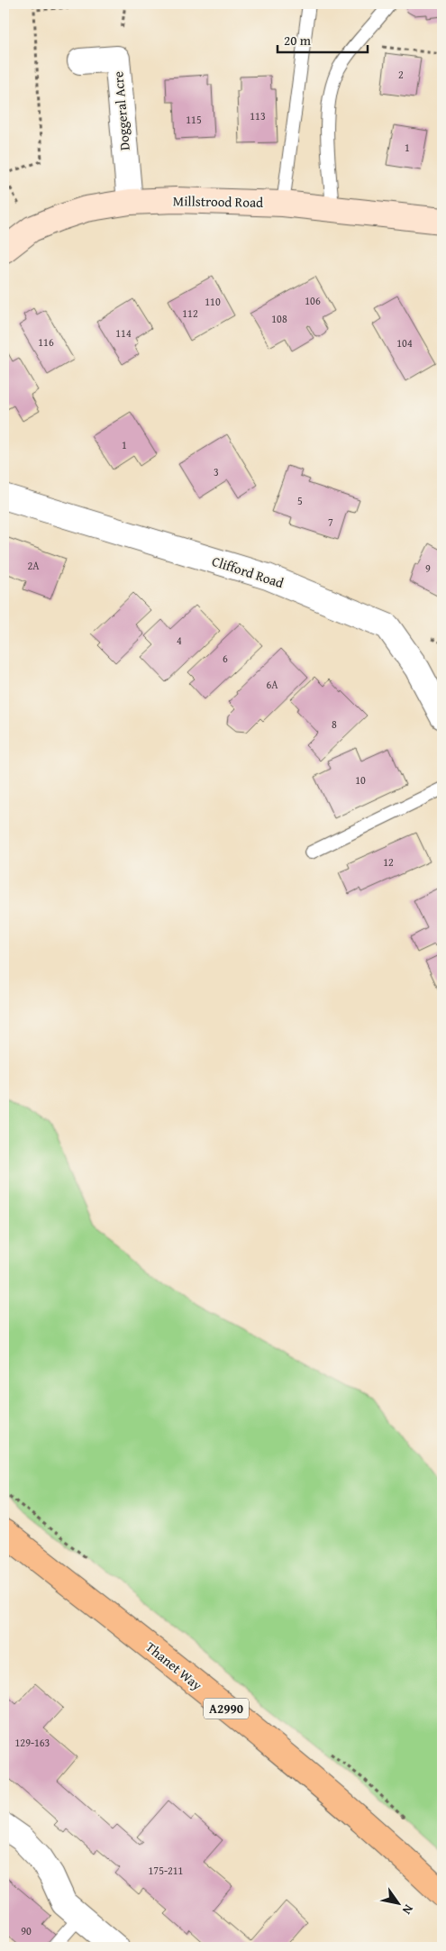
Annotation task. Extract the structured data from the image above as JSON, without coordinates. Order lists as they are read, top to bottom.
{
  "streets": {
    "main road": ["Thanet Way", "A2990"],
    "street": ["Doggeral Acre", "Millstrood Road", "Clifford Road"]
  },
  "crossings": [
    ["Doggeral Acre", "Millstrood Road"]
  ],
  "house_numbers": [
    "2",
    "113",
    "115",
    "1",
    "106",
    "110",
    "112",
    "108",
    "114",
    "116",
    "104",
    "1",
    "3",
    "5",
    "7",
    "2A",
    "9",
    "4",
    "6",
    "6A",
    "8",
    "10",
    "12",
    "129-163",
    "175-211",
    "90"
  ],
  "scale_bar": "20 m",
  "north": "bottom right"
}
